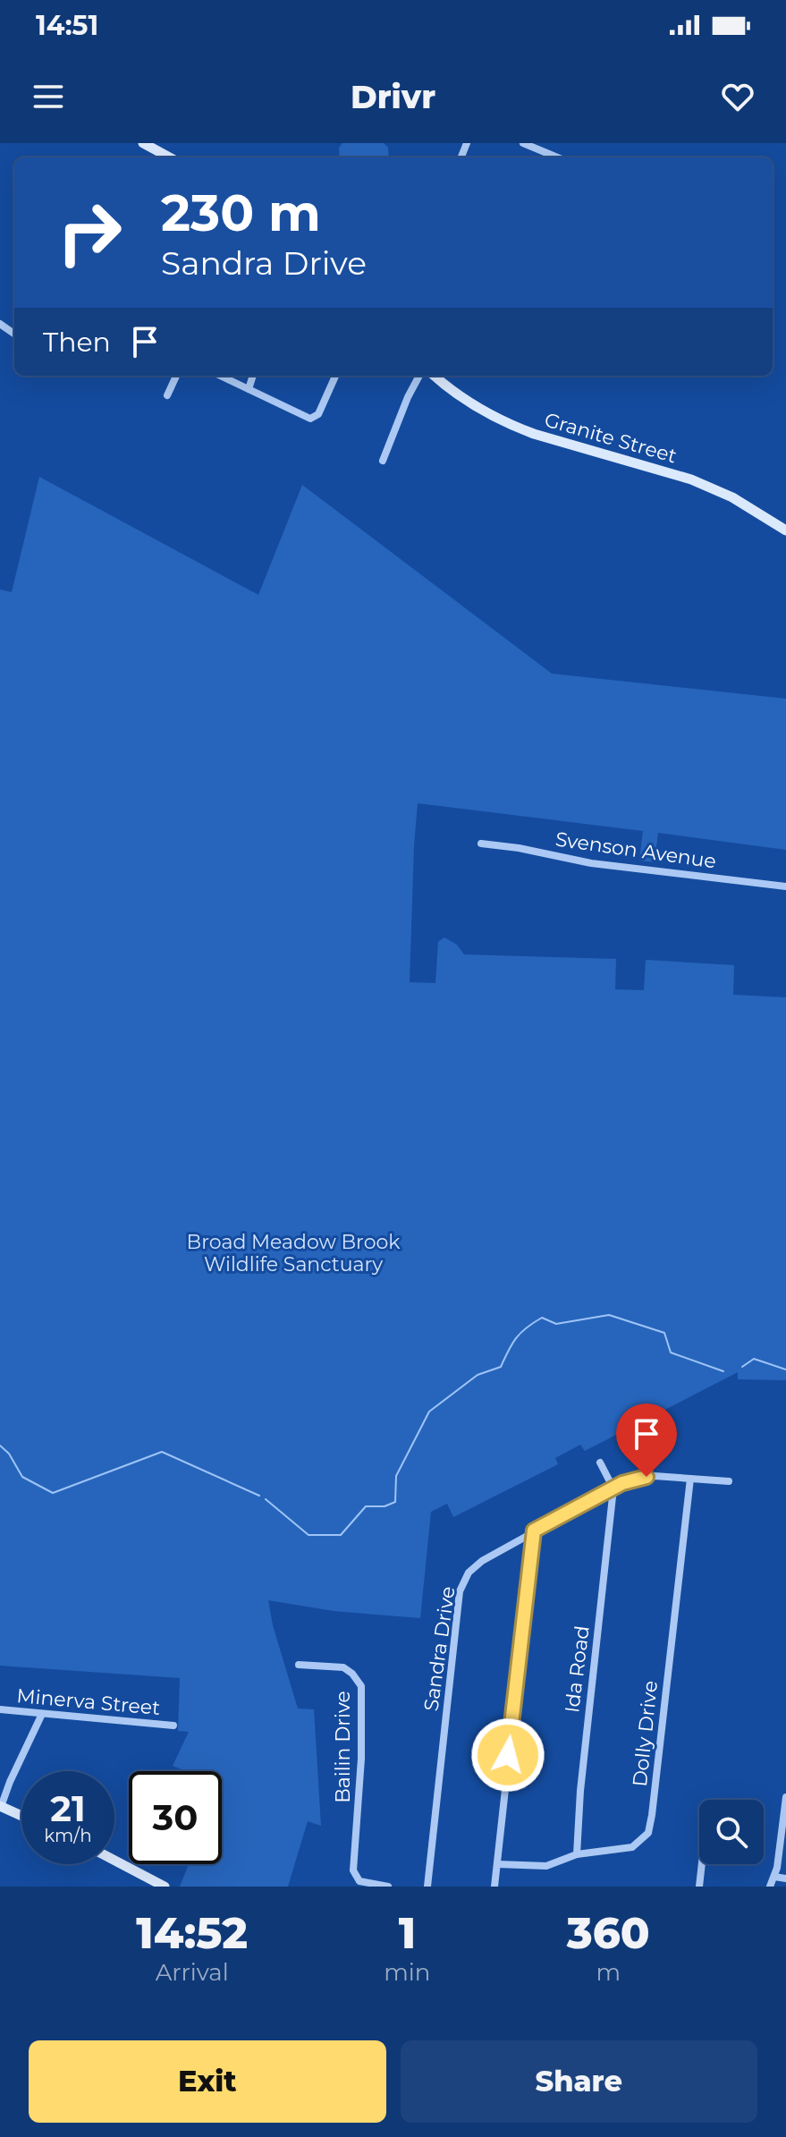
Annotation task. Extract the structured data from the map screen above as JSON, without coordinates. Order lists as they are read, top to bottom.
{
  "streets": {
    "street": [
      "Granite Street",
      "Svenson Avenue",
      "Sandra Drive",
      "Ida Road",
      "Minerva Street",
      "Dolly Drive",
      "Bailin Drive"
    ]
  },
  "crossings": [
    ["Sandra Drive", "Ida Road"],
    ["Sandra Drive", "Dolly Drive"],
    ["Ida Road", "Dolly Drive"]
  ],
  "parks": ["Broad Meadow Brook Wildlife Sanctuary"],
  "page": {
    "status": "14:51",
    "header": "Drivr",
    "turn": ["230 m", "Sandra Drive"],
    "then": "Then",
    "speed": "21 km/h",
    "limit": "30",
    "eta": [
      "14:52",
      "Arrival",
      "1",
      "min",
      "360",
      "m"
    ],
    "buttons": ["Exit", "Share"]
  }
}
